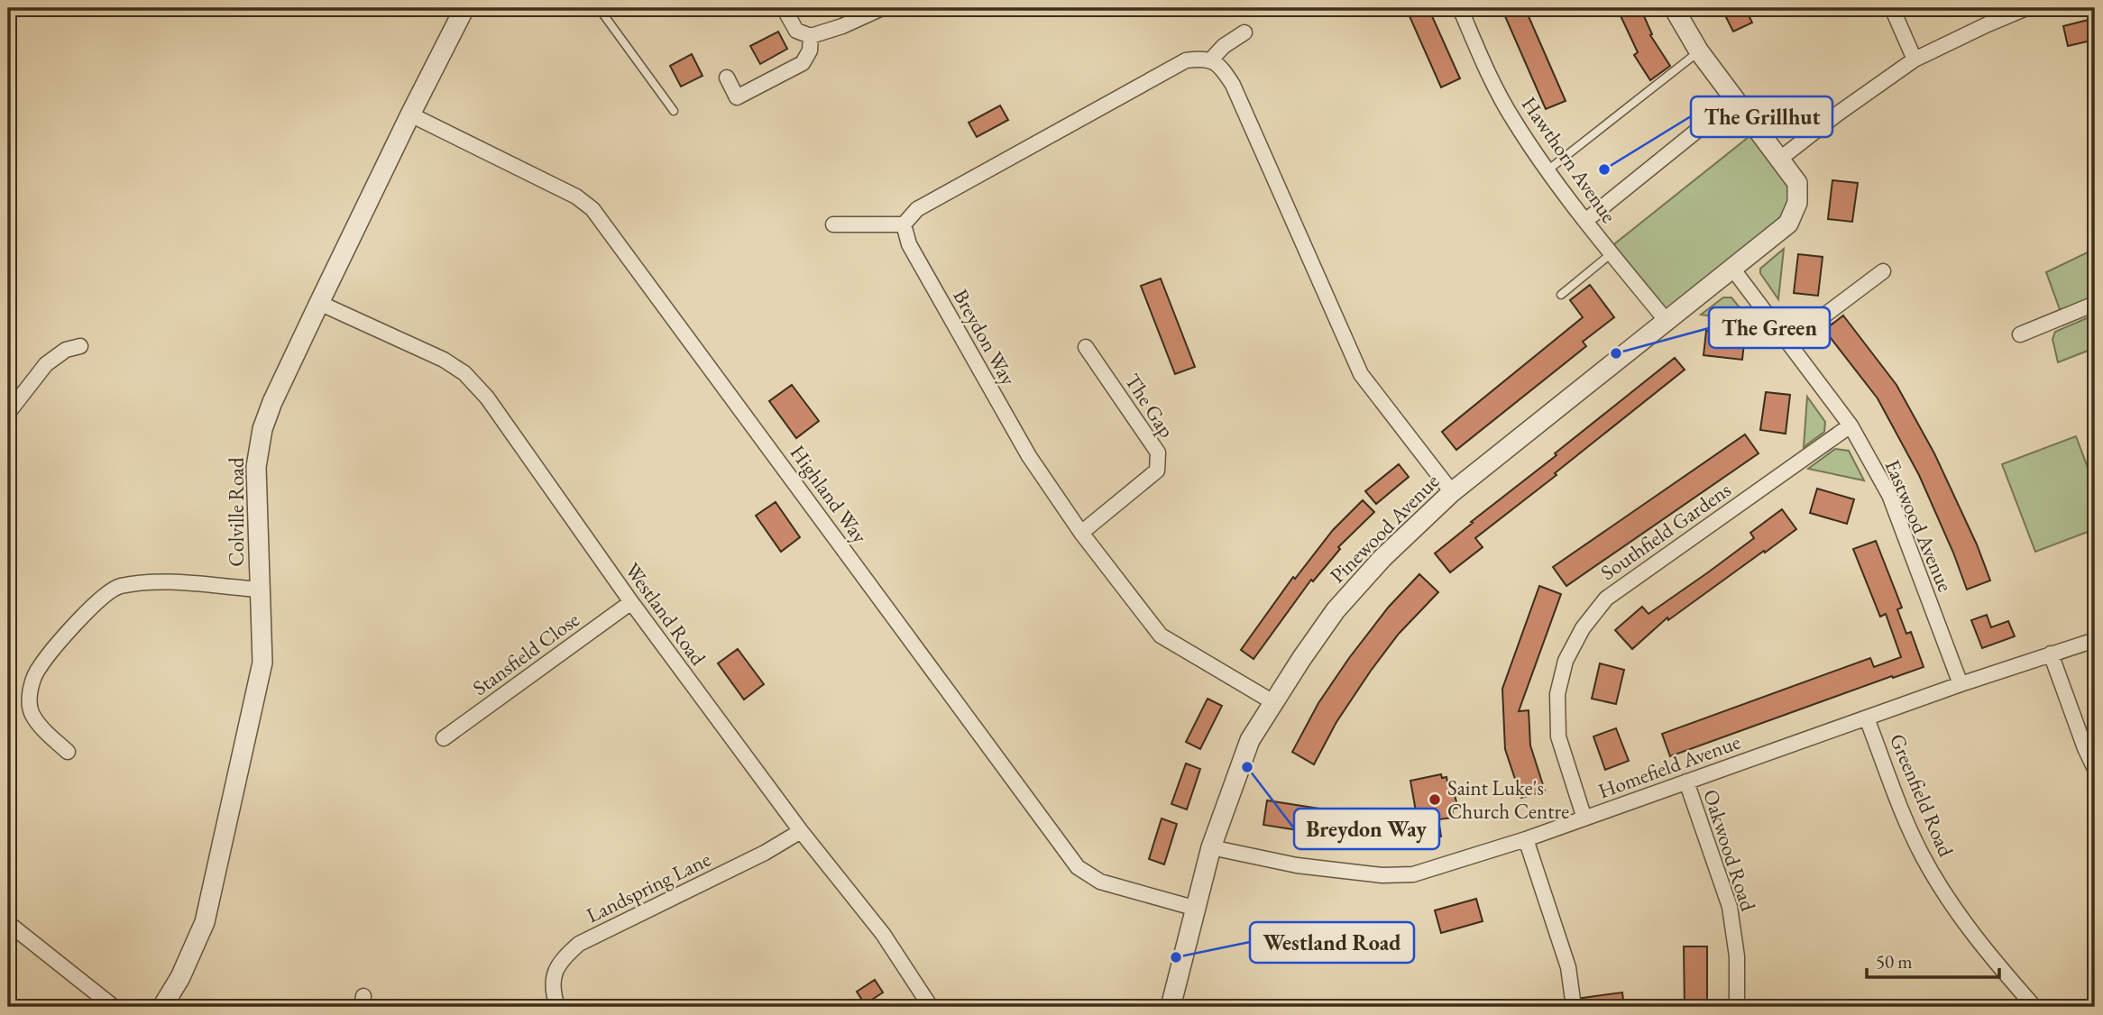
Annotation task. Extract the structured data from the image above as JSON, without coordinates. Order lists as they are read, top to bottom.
{
  "streets": {
    "street": [
      "Hawthorn Avenue",
      "Breydon Way",
      "The Gap",
      "Highland Way",
      "Colville Road",
      "Eastwood Avenue",
      "Pinewood Avenue",
      "Southfield Gardens",
      "Westland Road",
      "Stansfield Close",
      "Homefield Avenue",
      "Greenfield Road",
      "Oakwood Road",
      "Landspring Lane"
    ]
  },
  "crossings": [
    ["Hawthorn Avenue", "Pinewood Avenue"],
    ["Breydon Way", "The Gap"],
    ["Breydon Way", "Pinewood Avenue"],
    ["Highland Way", "Colville Road"],
    ["Highland Way", "Pinewood Avenue"],
    ["Colville Road", "Westland Road"],
    ["Eastwood Avenue", "Pinewood Avenue"],
    ["Eastwood Avenue", "Southfield Gardens"],
    ["Eastwood Avenue", "Homefield Avenue"],
    ["Pinewood Avenue", "Homefield Avenue"],
    ["Southfield Gardens", "Homefield Avenue"],
    ["Westland Road", "Stansfield Close"],
    ["Westland Road", "Landspring Lane"],
    ["Homefield Avenue", "Greenfield Road"],
    ["Homefield Avenue", "Oakwood Road"]
  ],
  "places": [
    "The Grillhut",
    "The Green",
    "Breydon Way",
    "Saint Luke's Church Centre",
    "Westland Road"
  ],
  "scale_bar": "50 m"
}
